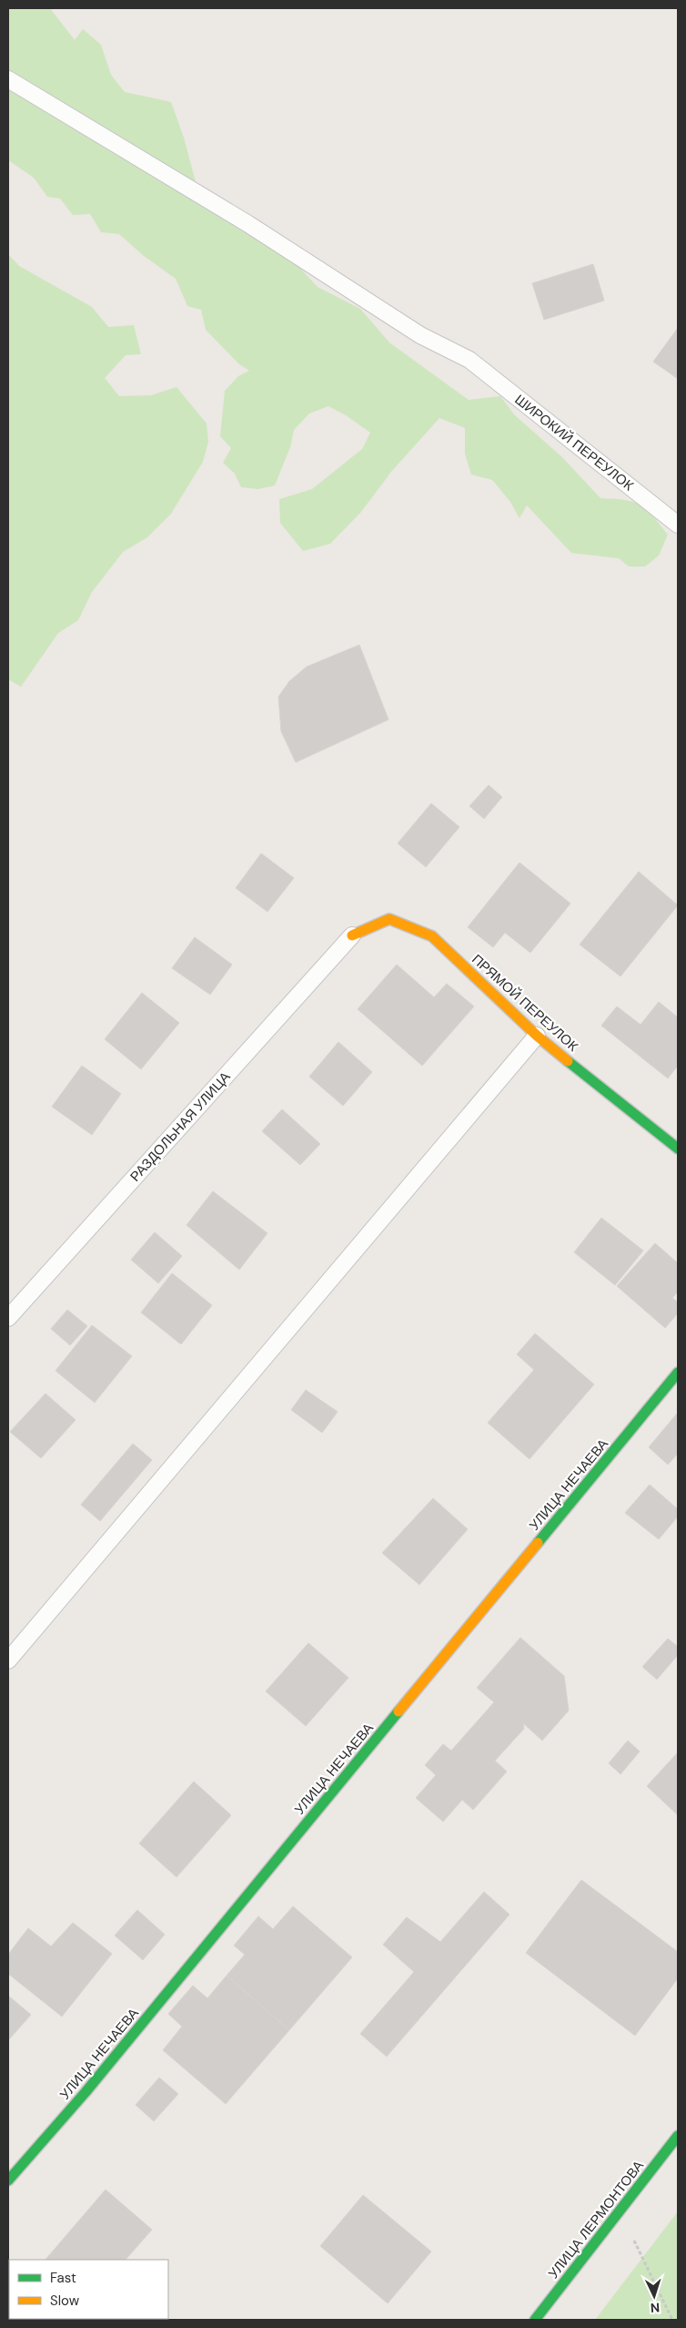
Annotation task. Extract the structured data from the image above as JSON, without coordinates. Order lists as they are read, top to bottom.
{
  "streets": {
    "street": ["ПРЯМОЙ ПЕРЕУЛОК", "УЛИЦА НЕЧАЕВА", "УЛИЦА ЛЕРМОНТОВА"],
    "lane": ["ШИРОКИЙ ПЕРЕУЛОК", "РАЗДОЛЬНАЯ УЛИЦА"]
  },
  "crossings": [
    ["ПРЯМОЙ ПЕРЕУЛОК", "РАЗДОЛЬНАЯ УЛИЦА"]
  ],
  "legend": ["Fast", "Slow"],
  "north": "bottom"
}
